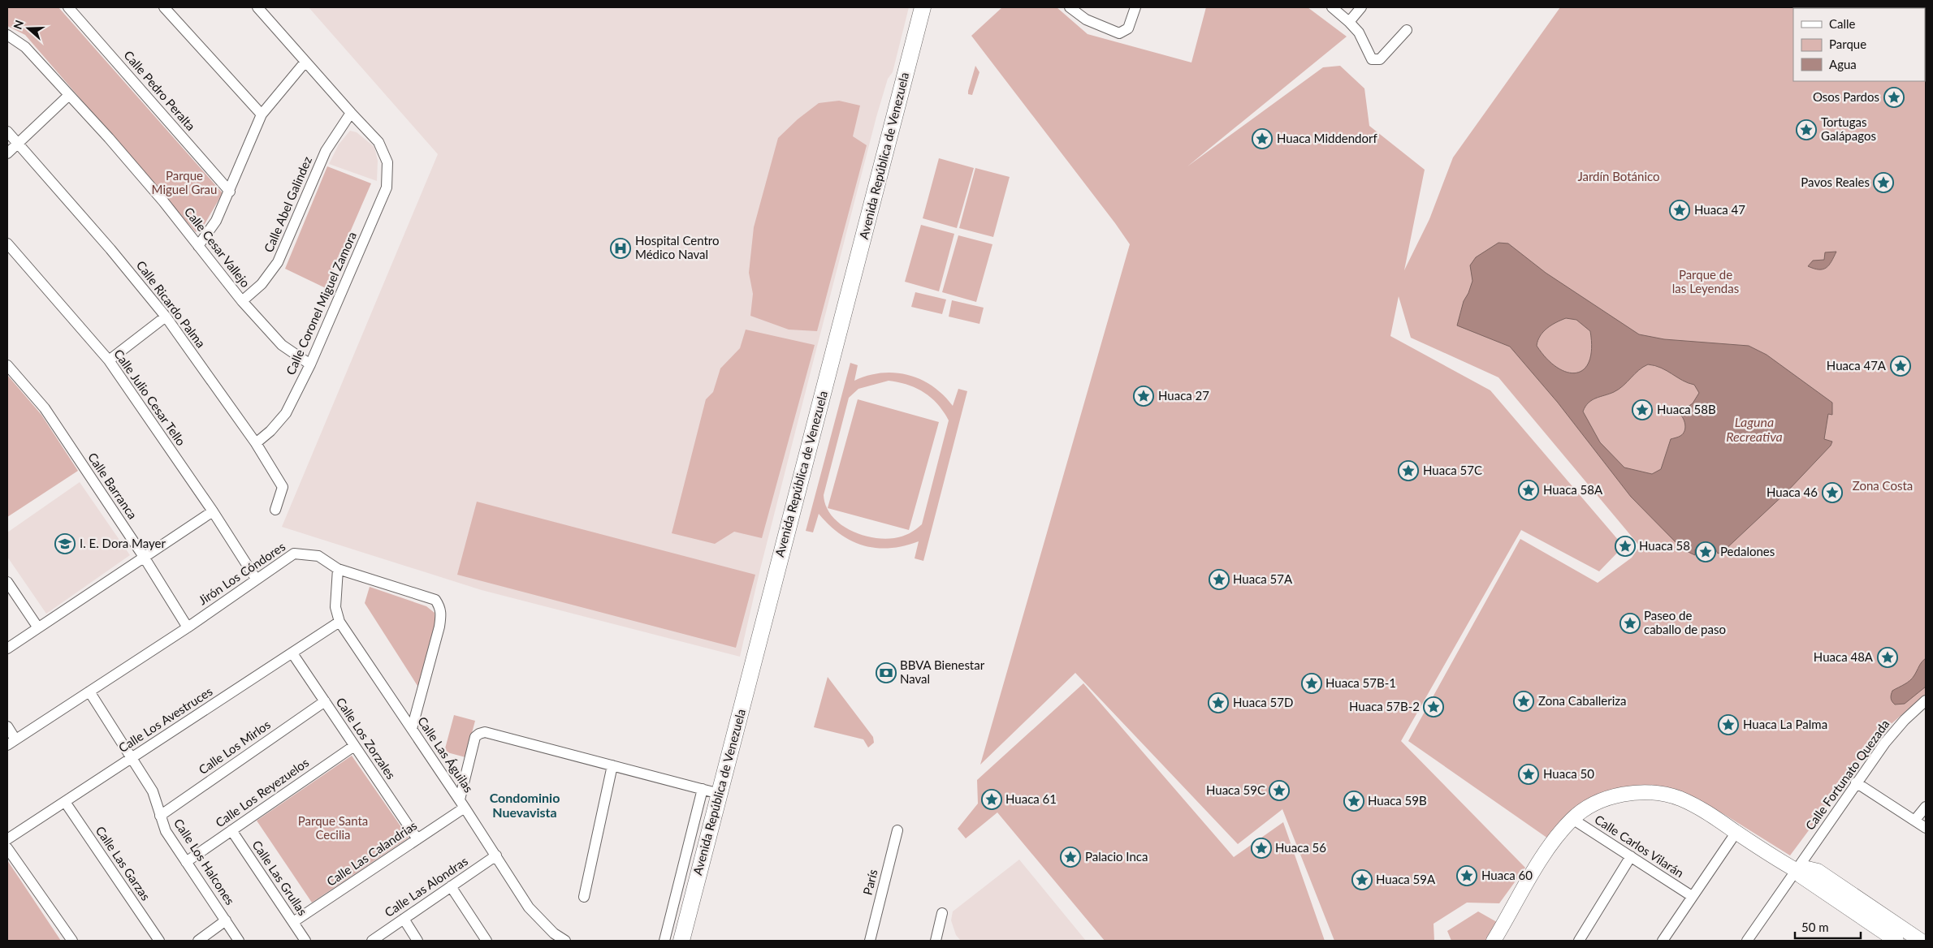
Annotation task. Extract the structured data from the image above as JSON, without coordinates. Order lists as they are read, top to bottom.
{
  "streets": {
    "main road": ["Avenida República de Venezuela"],
    "street": [
      "Calle Pedro Peralta",
      "Calle Abel Galindez",
      "Calle Cesar Vallejo",
      "Calle Coronel Miguel Zamora",
      "Calle Ricardo Palma",
      "Calle Julio Cesar Tello",
      "Calle Barranca",
      "Jirón Los Cóndores",
      "Calle Los Avestruces",
      "Calle Los Zorzales",
      "Calle Los Mirlos",
      "Calle Las Águilas",
      "Calle Fortunato Quezada",
      "Calle Los Reyezuelos",
      "Calle Carlos Vilarán",
      "Calle Las Calandrias",
      "Calle Los Halcones",
      "Calle Las Garzas",
      "Calle Las Grullas",
      "París",
      "Calle Las Alondras"
    ]
  },
  "crossings": [
    ["Calle Abel Galindez", "Calle Cesar Vallejo"],
    ["Calle Abel Galindez", "Calle Coronel Miguel Zamora"],
    ["Calle Cesar Vallejo", "Calle Coronel Miguel Zamora"],
    ["Calle Coronel Miguel Zamora", "Calle Ricardo Palma"],
    ["Calle Julio Cesar Tello", "Jirón Los Cóndores"],
    ["Calle Barranca", "Jirón Los Cóndores"],
    ["Jirón Los Cóndores", "Calle Las Águilas"],
    ["Jirón Los Cóndores", "Calle Los Halcones"],
    ["Calle Los Avestruces", "Calle Los Zorzales"],
    ["Calle Los Avestruces", "Calle Las Águilas"],
    ["Calle Los Avestruces", "Calle Los Halcones"],
    ["Calle Los Avestruces", "Calle Las Garzas"],
    ["Calle Los Zorzales", "Calle Los Mirlos"],
    ["Calle Los Zorzales", "Calle Los Reyezuelos"],
    ["Calle Los Zorzales", "Calle Las Calandrias"],
    ["Calle Los Mirlos", "Calle Los Halcones"],
    ["Calle Las Águilas", "Calle Las Calandrias"],
    ["Calle Las Águilas", "Calle Las Alondras"],
    ["Calle Los Reyezuelos", "Calle Los Halcones"],
    ["Calle Los Reyezuelos", "Calle Las Grullas"],
    ["Calle Las Calandrias", "Calle Las Grullas"]
  ],
  "districts": ["Condominio Nuevavista"],
  "water": ["Laguna Recreativa"],
  "parks": [
    "Parque Miguel Grau",
    "Jardín Botánico",
    "Parque de las Leyendas",
    "Zona Costa",
    "Parque Santa Cecilia"
  ],
  "places": {
    "place": [
      "Osos Pardos",
      "Tortugas Galápagos",
      "Huaca Middendorf",
      "Pavos Reales",
      "Huaca 47",
      "Huaca 47A",
      "Huaca 27",
      "Huaca 58B",
      "Huaca 57C",
      "Huaca 58A",
      "Huaca 46",
      "Huaca 58",
      "Pedalones",
      "Huaca 57A",
      "Paseo de caballo de paso",
      "Huaca 48A",
      "Huaca 57B-1",
      "Zona Caballeriza",
      "Huaca 57D",
      "Huaca 57B-2",
      "Huaca La Palma",
      "Huaca 50",
      "Huaca 59C",
      "Huaca 61",
      "Huaca 59B",
      "Huaca 56",
      "Palacio Inca",
      "Huaca 60",
      "Huaca 59A"
    ],
    "hospital": ["Hospital Centro Médico Naval"],
    "school or university": ["I. E. Dora Mayer"],
    "bank": ["BBVA Bienestar Naval"]
  },
  "legend": ["Calle", "Parque", "Agua"],
  "scale_bar": "50 m",
  "north": "left"
}
